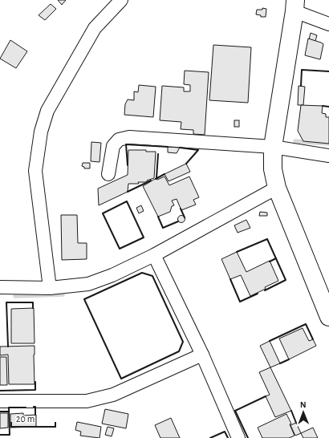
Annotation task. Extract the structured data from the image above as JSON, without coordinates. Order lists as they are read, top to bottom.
{
  "scale_bar": "20 m",
  "north": "top"
}
